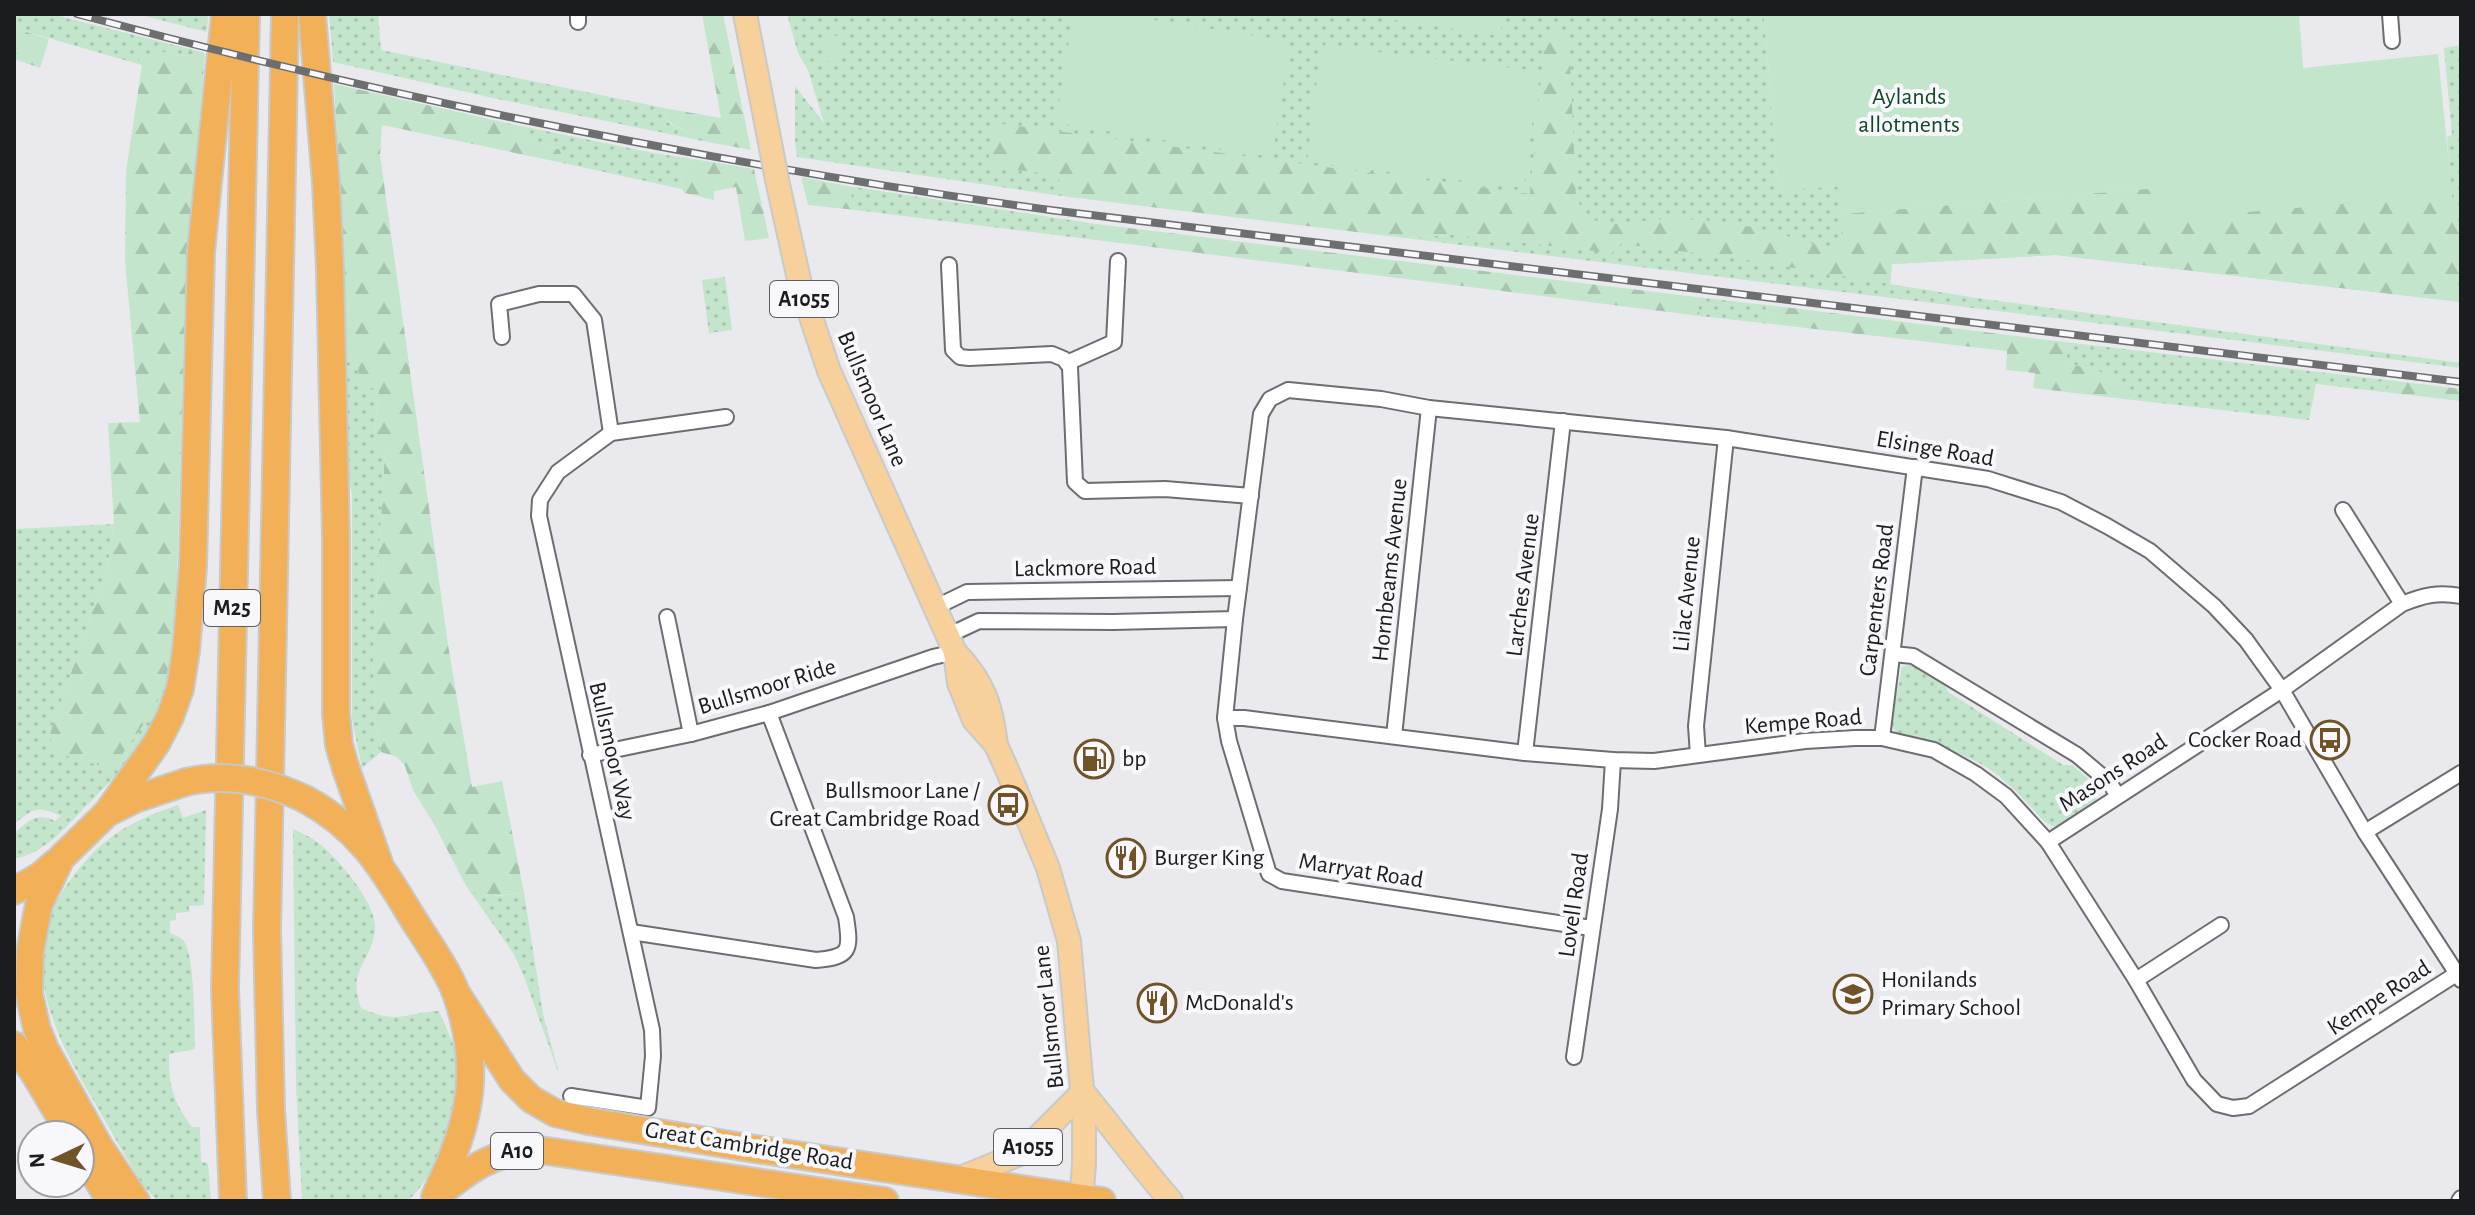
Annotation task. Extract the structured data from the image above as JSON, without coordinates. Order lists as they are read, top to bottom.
{
  "streets": {
    "highway": ["M25", "Great Cambridge Road", "A10"],
    "main road": ["A1055", "Bullsmoor Lane"],
    "street": [
      "Elsinge Road",
      "Lackmore Road",
      "Hornbeams Avenue",
      "Larches Avenue",
      "Lilac Avenue",
      "Carpenters Road",
      "Bullsmoor Ride",
      "Kempe Road",
      "Bullsmoor Way",
      "Masons Road",
      "Marryat Road",
      "Lovell Road"
    ]
  },
  "crossings": [
    ["A1055", "Bullsmoor Lane"],
    ["A1055", "Great Cambridge Road"],
    ["Bullsmoor Lane", "Lackmore Road"],
    ["Bullsmoor Lane", "Bullsmoor Ride"],
    ["Bullsmoor Lane", "Great Cambridge Road"],
    ["Elsinge Road", "Hornbeams Avenue"],
    ["Elsinge Road", "Larches Avenue"],
    ["Elsinge Road", "Lilac Avenue"],
    ["Elsinge Road", "Carpenters Road"],
    ["Elsinge Road", "Kempe Road"],
    ["Elsinge Road", "Masons Road"],
    ["Elsinge Road", "Marryat Road"],
    ["Lackmore Road", "Marryat Road"],
    ["Hornbeams Avenue", "Kempe Road"],
    ["Larches Avenue", "Kempe Road"],
    ["Lilac Avenue", "Kempe Road"],
    ["Carpenters Road", "Kempe Road"],
    ["Bullsmoor Ride", "Bullsmoor Way"],
    ["Kempe Road", "Masons Road"],
    ["Kempe Road", "Marryat Road"],
    ["Kempe Road", "Lovell Road"],
    ["Marryat Road", "Lovell Road"]
  ],
  "parks": ["Aylands allotments"],
  "places": {
    "bus stop": ["Cocker Road", "Bullsmoor Lane / Great Cambridge Road"],
    "fuel station": ["bp"],
    "restaurant": ["Burger King", "McDonald's"],
    "school or university": ["Honilands Primary School"]
  },
  "north": "left"
}
